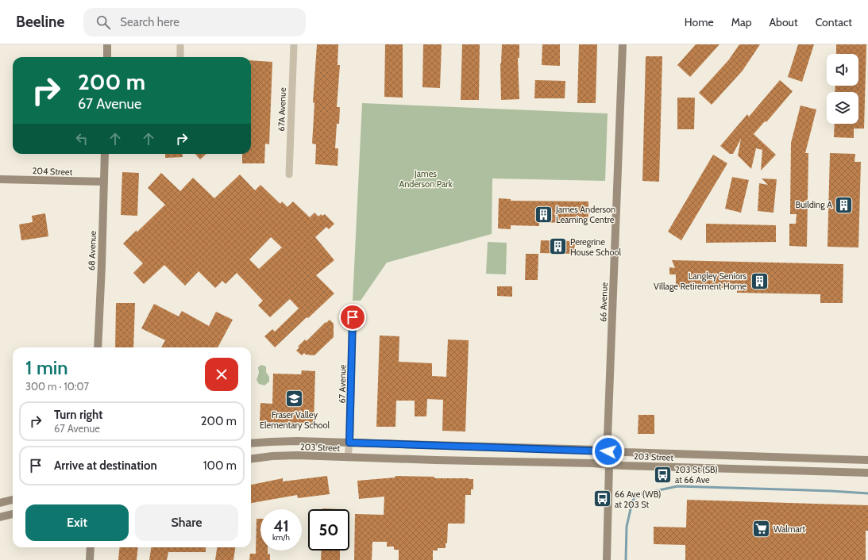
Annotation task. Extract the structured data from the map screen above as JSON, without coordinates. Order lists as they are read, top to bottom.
{
  "streets": {
    "main road": [
      "204 Street",
      "68 Avenue",
      "66 Avenue",
      "203 Street"
    ],
    "street": ["67A Avenue", "67 Avenue"]
  },
  "crossings": [
    ["204 Street", "68 Avenue"],
    ["66 Avenue", "203 Street"],
    ["67 Avenue", "203 Street"]
  ],
  "parks": ["James Anderson Park"],
  "places": {
    "building": [
      "Building A",
      "James Anderson Learning Centre",
      "Peregrine House School",
      "Langley Seniors Village Retirement Home"
    ],
    "school or university": ["Fraser Valley Elementary School"],
    "bus stop": ["203 St (SB) at 66 Ave", "66 Ave (WB) at 203 St"],
    "supermarket": ["Walmart"]
  },
  "page": {
    "header": "Beeline",
    "search": "Search here",
    "nav": [
      "Home",
      "Map",
      "About",
      "Contact"
    ],
    "turn": ["200 m", "67 Avenue"],
    "heading": ["1 min", "300 m · 10:07"],
    "list": [
      {
        "name": "Turn right",
        "note": "67 Avenue",
        "value": "200 m"
      },
      {
        "name": "Arrive at destination",
        "value": "100 m"
      }
    ],
    "buttons": ["Exit", "Share"],
    "speed": "41 km/h",
    "limit": "50"
  }
}
